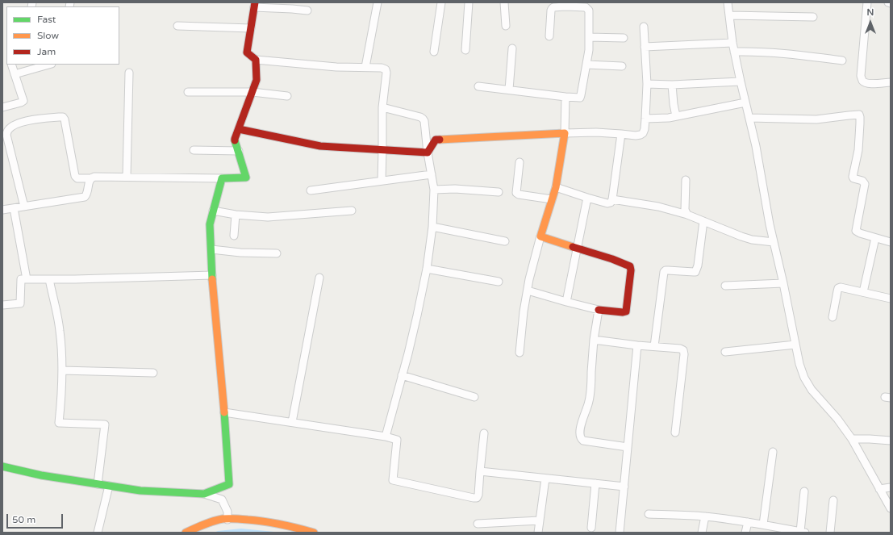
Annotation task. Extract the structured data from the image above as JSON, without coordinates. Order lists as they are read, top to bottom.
{
  "legend": ["Fast", "Slow", "Jam"],
  "scale_bar": "50 m",
  "north": "top"
}
